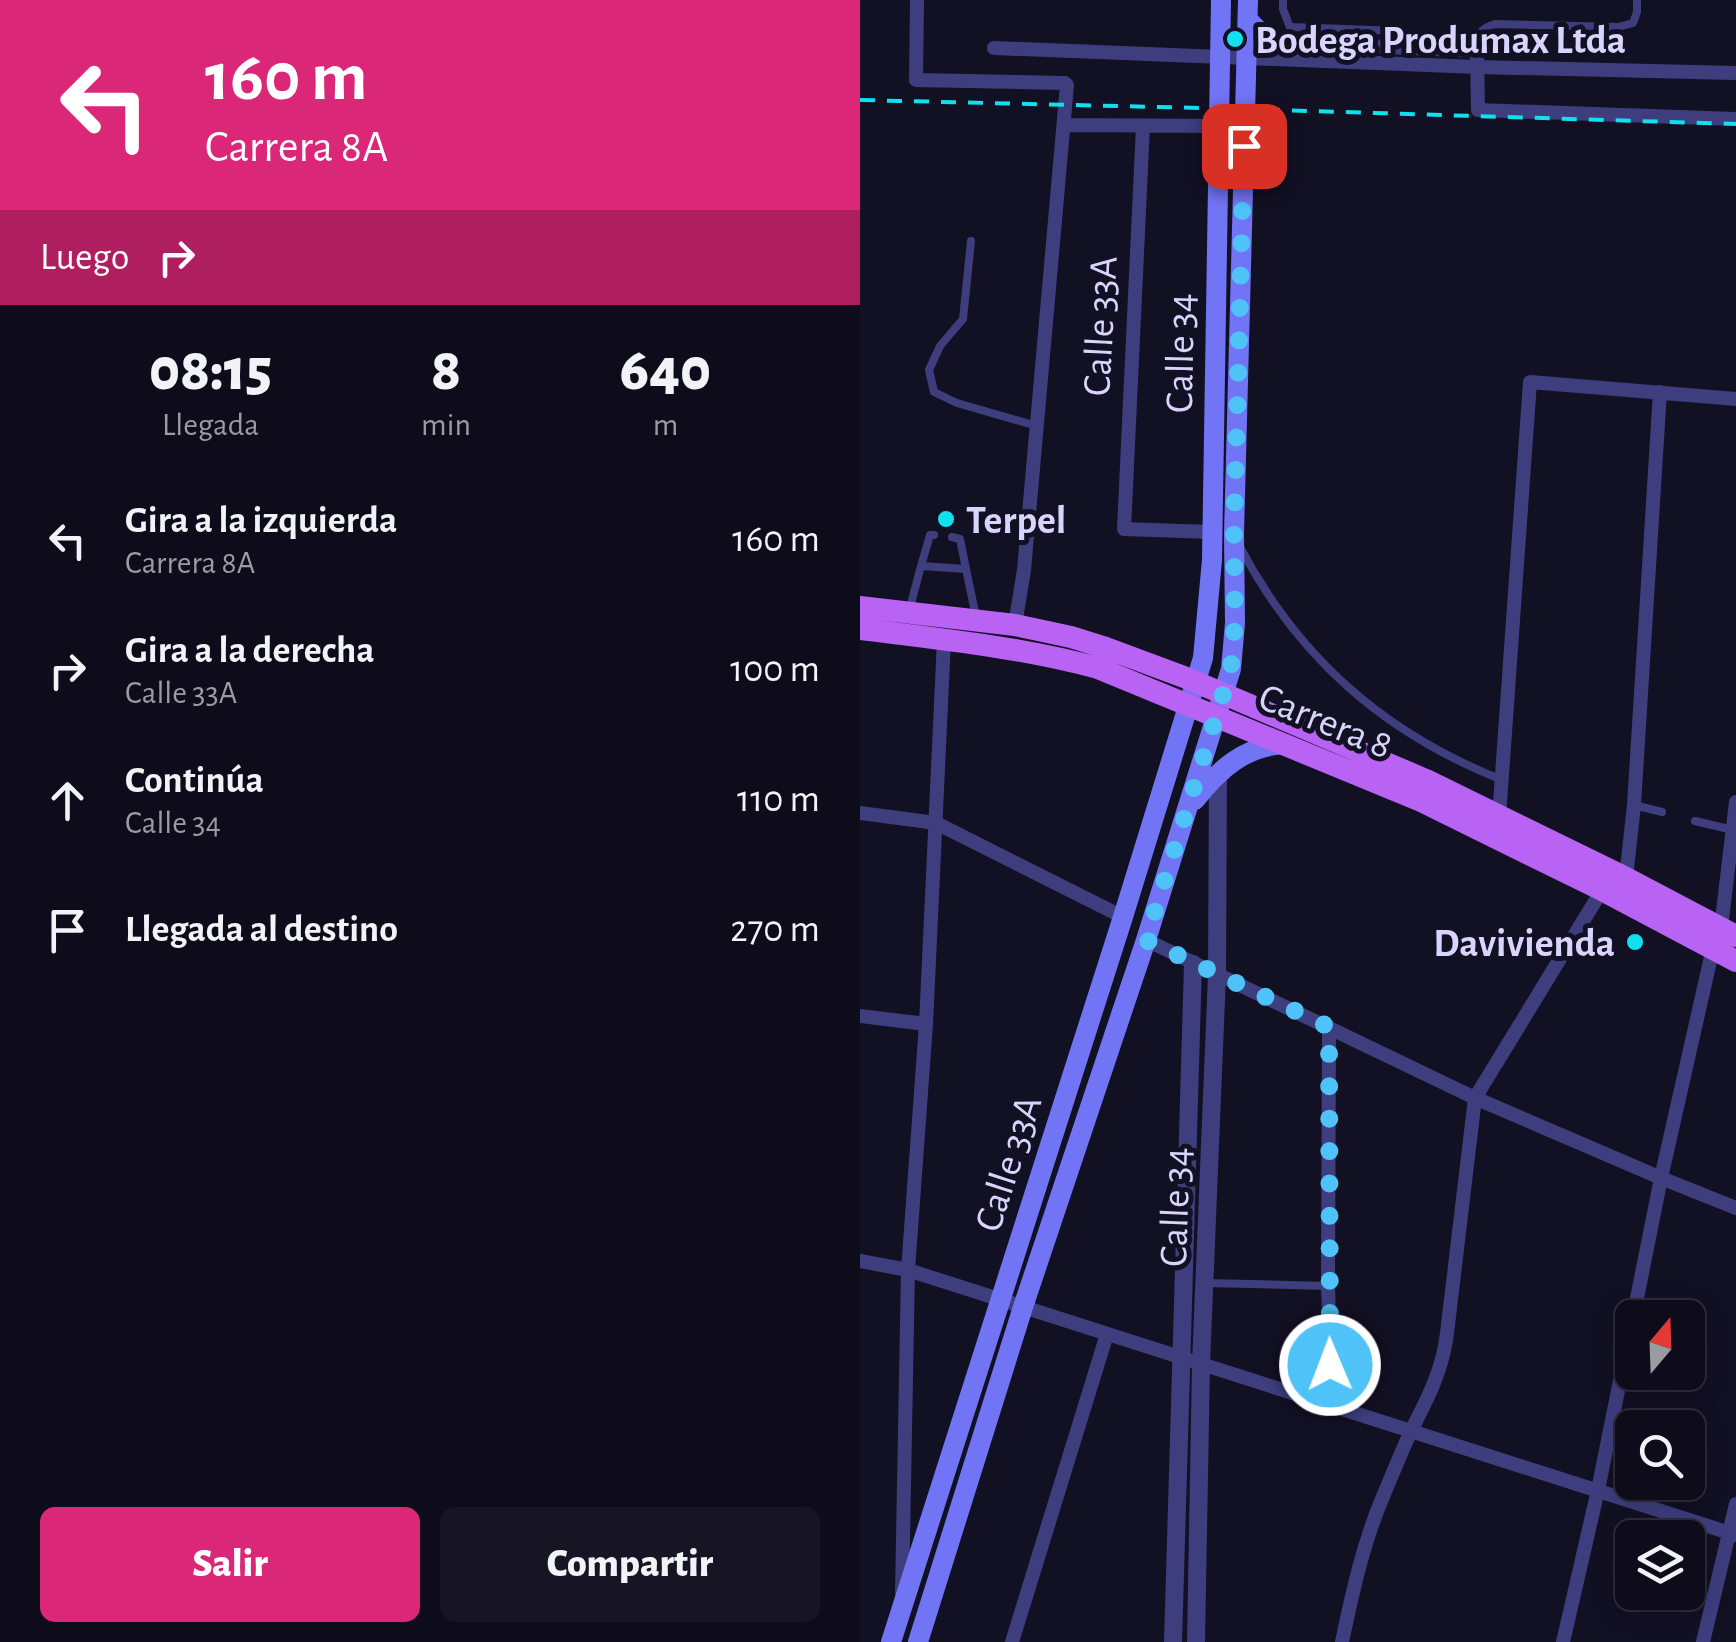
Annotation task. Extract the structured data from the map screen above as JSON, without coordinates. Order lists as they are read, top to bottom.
{
  "streets": {
    "main road": ["Calle 33A", "Calle 34", "Carrera 8"]
  },
  "crossings": [
    ["Calle 33A", "Calle 34"],
    ["Calle 33A", "Carrera 8"],
    ["Calle 34", "Carrera 8"]
  ],
  "places": ["Bodega Produmax Ltda", "Terpel", "Davivienda"],
  "north": "top",
  "page": {
    "turn": ["160 m", "Carrera 8A"],
    "then": "Luego",
    "eta": [
      "08:15",
      "Llegada",
      "8",
      "min",
      "640",
      "m"
    ],
    "list": [
      {
        "name": "Gira a la izquierda",
        "note": "Carrera 8A",
        "value": "160 m"
      },
      {
        "name": "Gira a la derecha",
        "note": "Calle 33A",
        "value": "100 m"
      },
      {
        "name": "Continúa",
        "note": "Calle 34",
        "value": "110 m"
      },
      {
        "name": "Llegada al destino",
        "value": "270 m"
      }
    ],
    "buttons": ["Salir", "Compartir"]
  }
}
